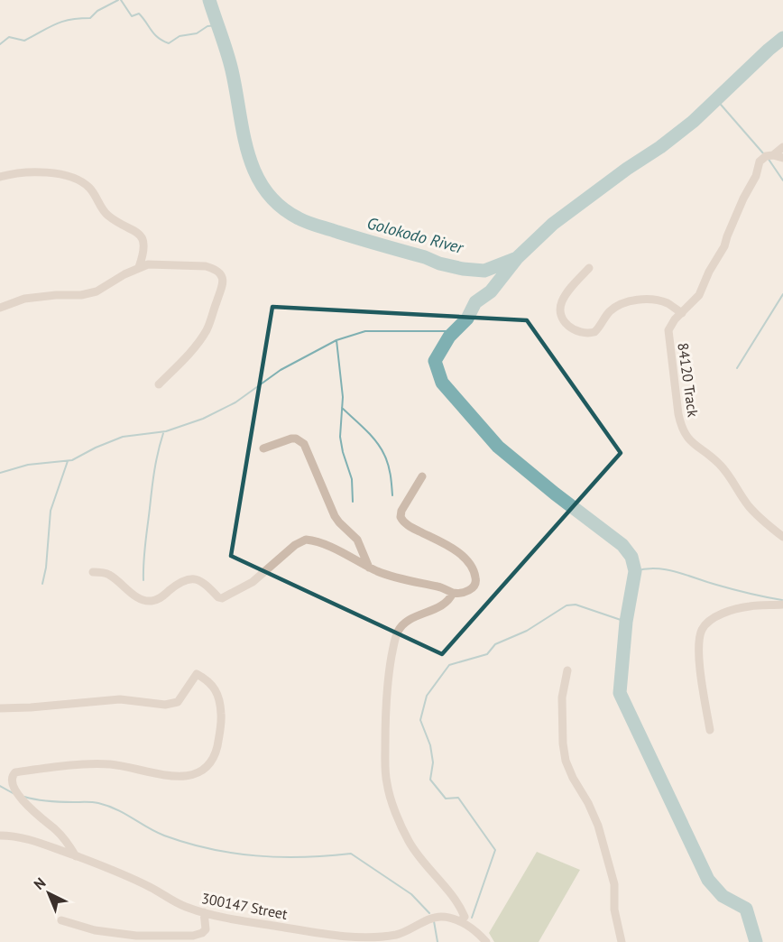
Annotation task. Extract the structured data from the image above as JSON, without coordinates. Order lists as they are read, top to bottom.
{
  "streets": {
    "street": ["84120 Track", "300147 Street"]
  },
  "water": ["Golokodo River"],
  "north": "top left"
}
